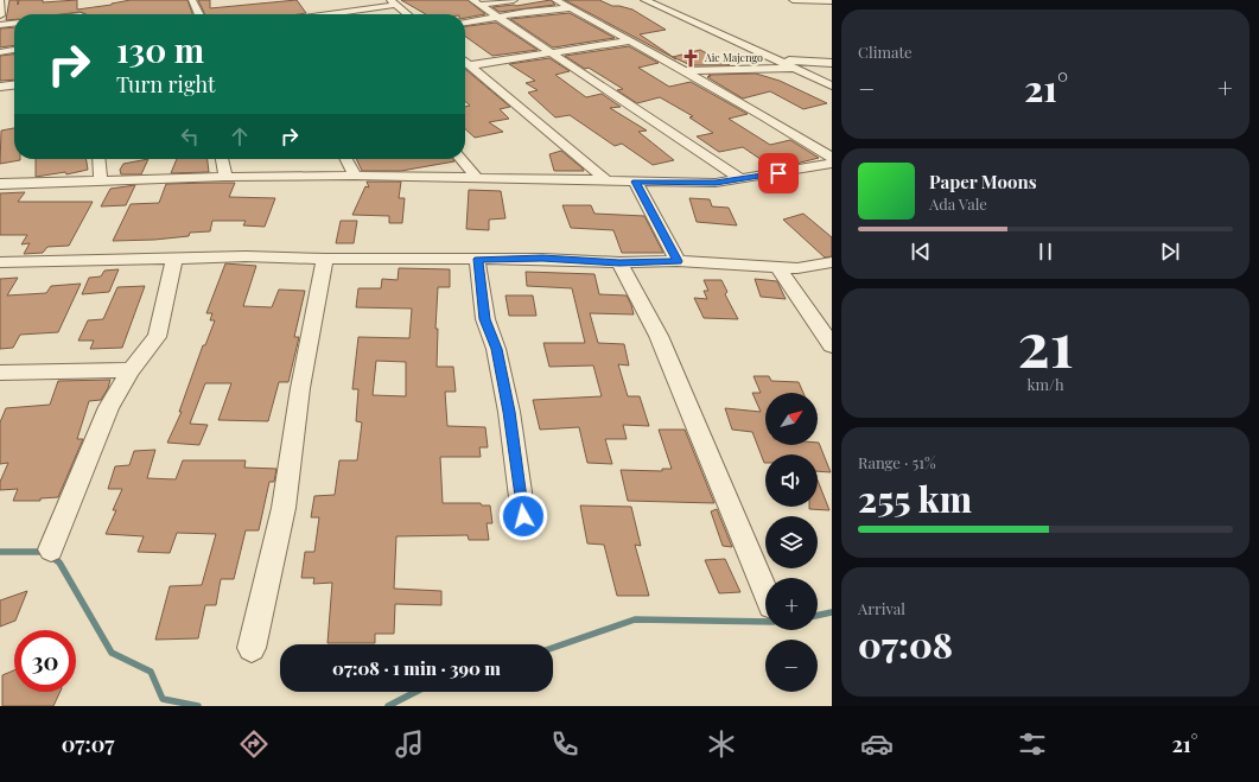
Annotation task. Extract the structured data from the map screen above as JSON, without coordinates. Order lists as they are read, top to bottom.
{
  "places": {
    "church": ["Aic Majengo"]
  },
  "north": "top right",
  "page": {
    "tile": [
      "Climate",
      ["21", "km/h"],
      ["Range · 51%", "255 km"],
      ["Arrival", "07:08"]
    ],
    "turn": ["130 m", "Turn right"],
    "heat": ["−", "21°", "+"],
    "song": ["Paper Moons", "Ada Vale"],
    "map_buttons": ["+", "−"],
    "limit": "30",
    "trip": "07:08 · 1 min · 390 m",
    "tabs": ["07:07", "21°"]
  }
}
